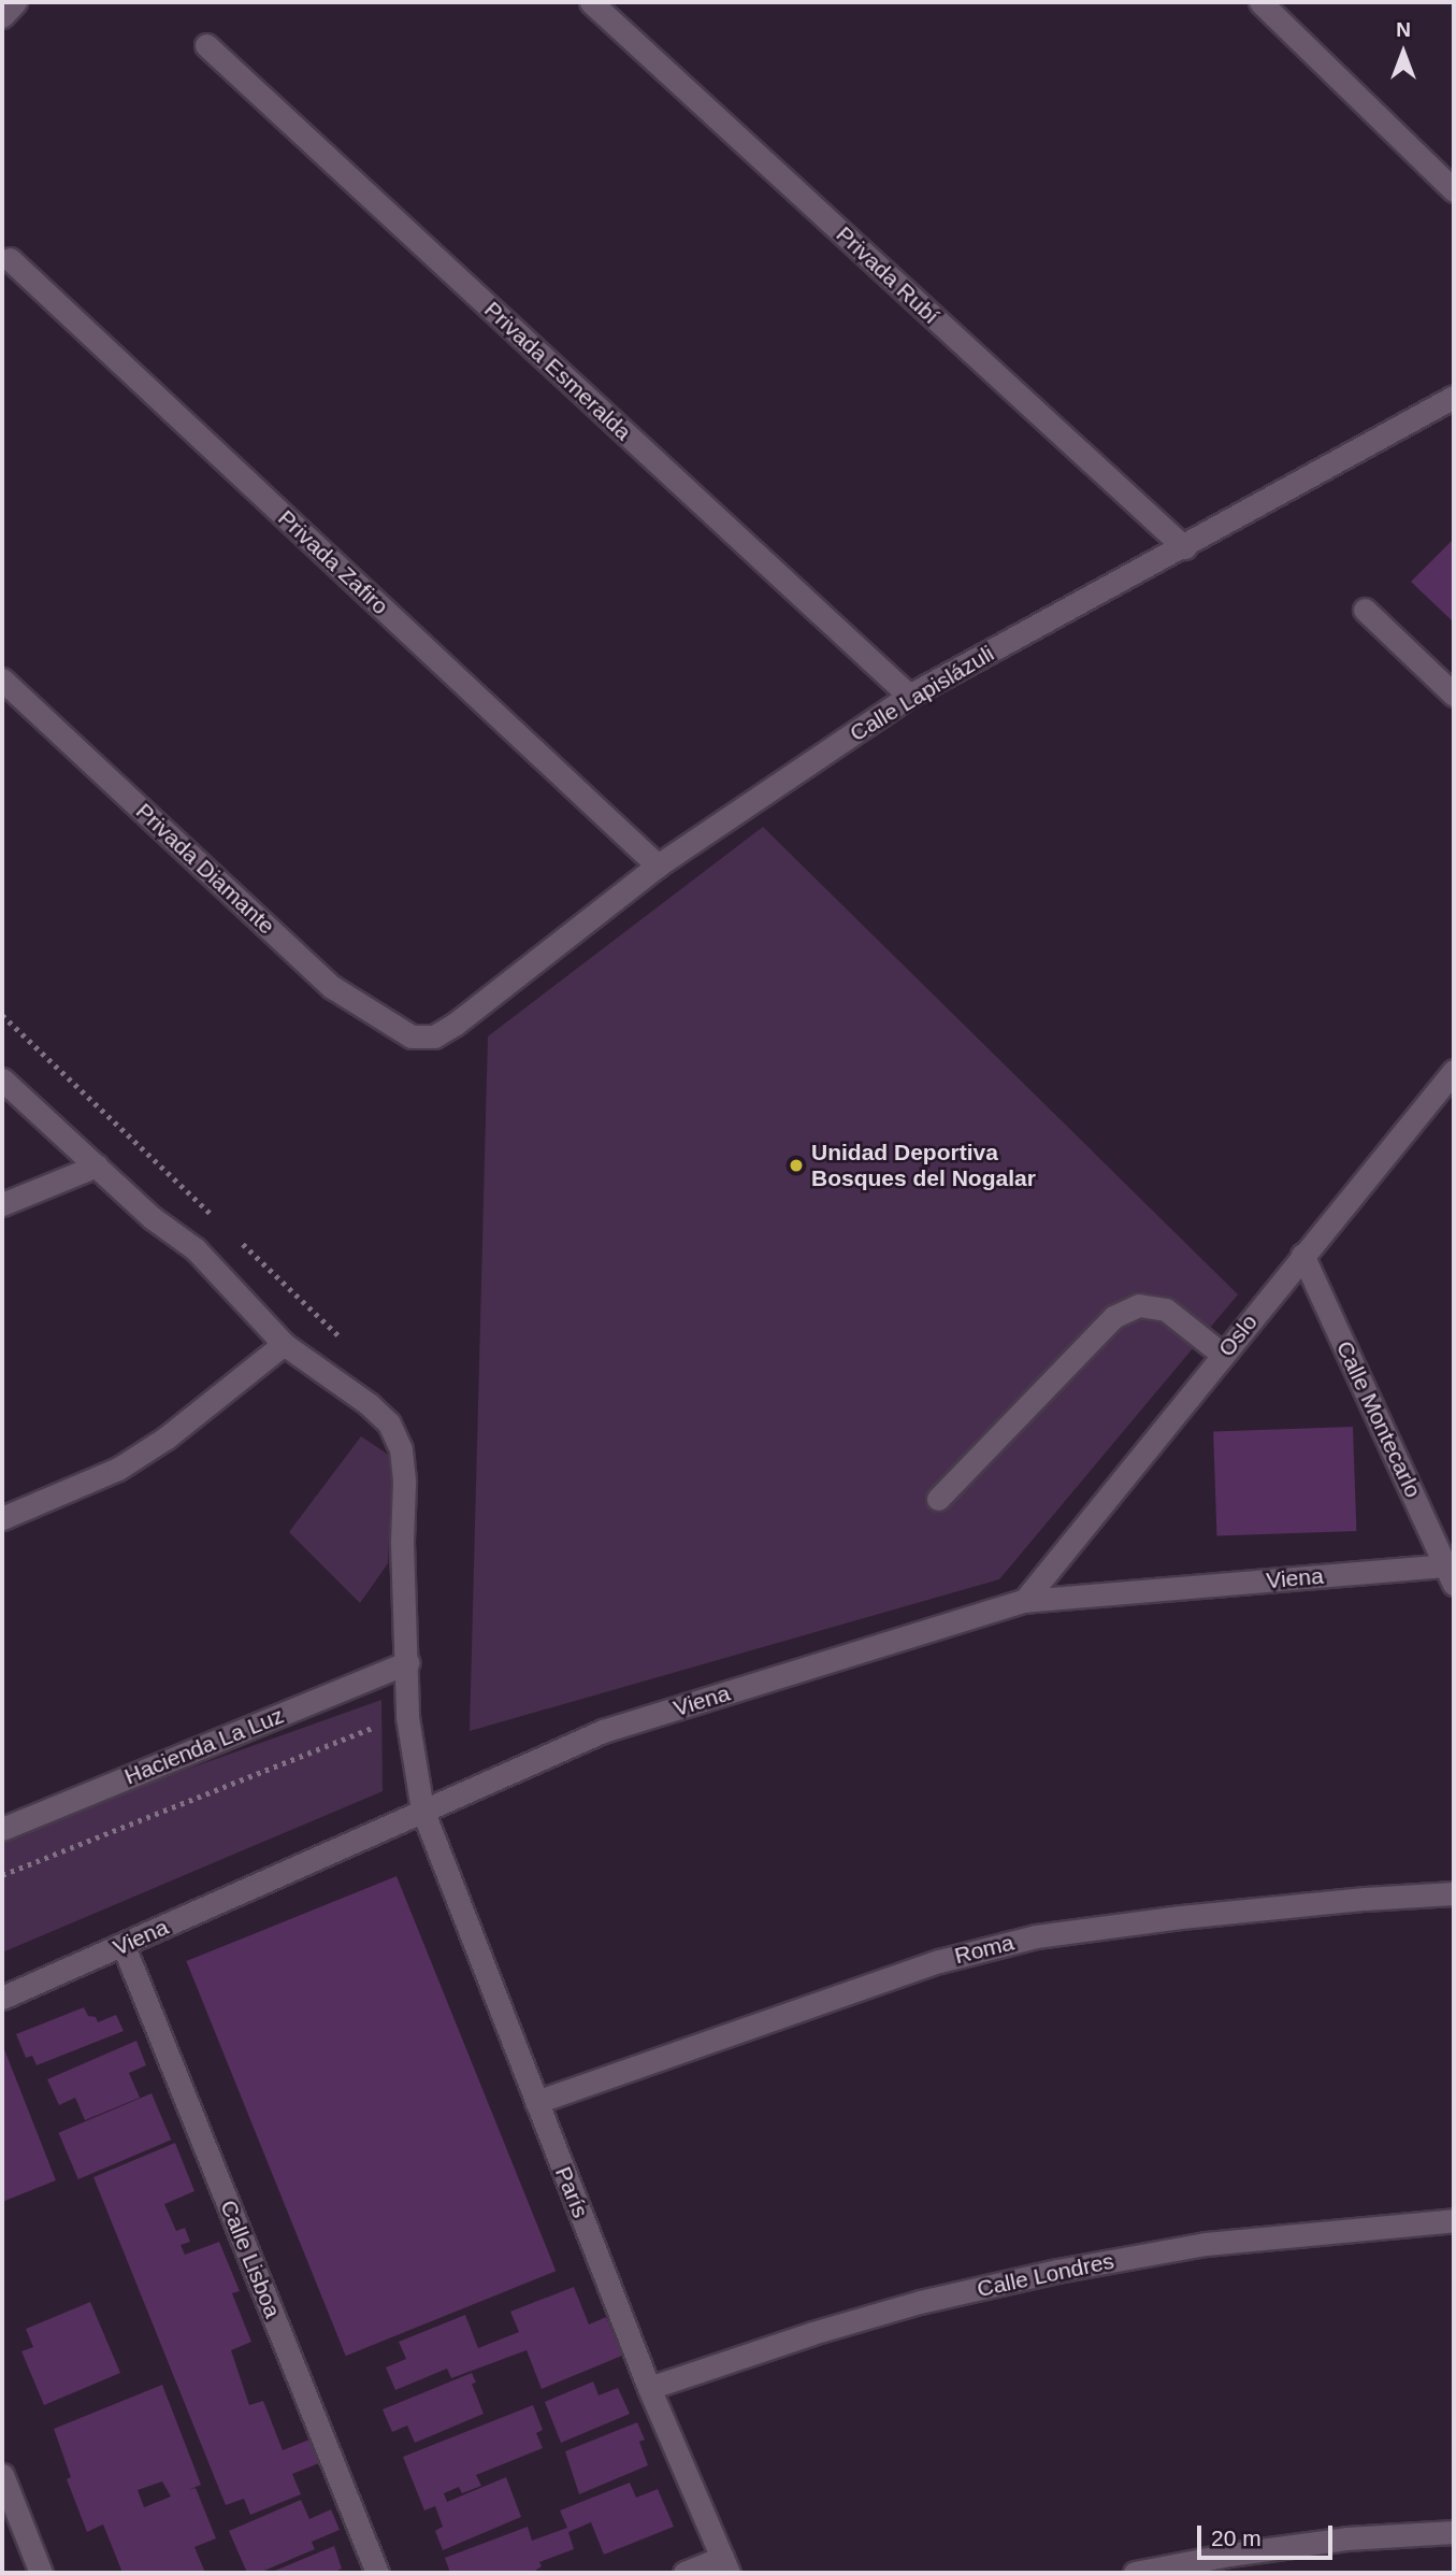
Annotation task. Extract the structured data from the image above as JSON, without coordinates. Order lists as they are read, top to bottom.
{
  "streets": {
    "street": [
      "Privada Rubí",
      "Privada Esmeralda",
      "Privada Zafiro",
      "Calle Lapislázuli",
      "Privada Diamante",
      "Oslo",
      "Calle Montecarlo",
      "Viena",
      "Hacienda La Luz",
      "Roma",
      "París",
      "Calle Lisboa",
      "Calle Londres"
    ]
  },
  "crossings": [
    ["Privada Rubí", "Calle Lapislázuli"],
    ["Privada Esmeralda", "Calle Lapislázuli"],
    ["Privada Zafiro", "Calle Lapislázuli"],
    ["Calle Lapislázuli", "Privada Diamante"],
    ["Oslo", "Calle Montecarlo"],
    ["Oslo", "Viena"],
    ["Calle Montecarlo", "Viena"],
    ["Viena", "París"],
    ["Viena", "Calle Lisboa"],
    ["Roma", "París"],
    ["París", "Calle Londres"]
  ],
  "places": ["Unidad Deportiva Bosques del Nogalar"],
  "scale_bar": "20 m",
  "north": "top"
}
